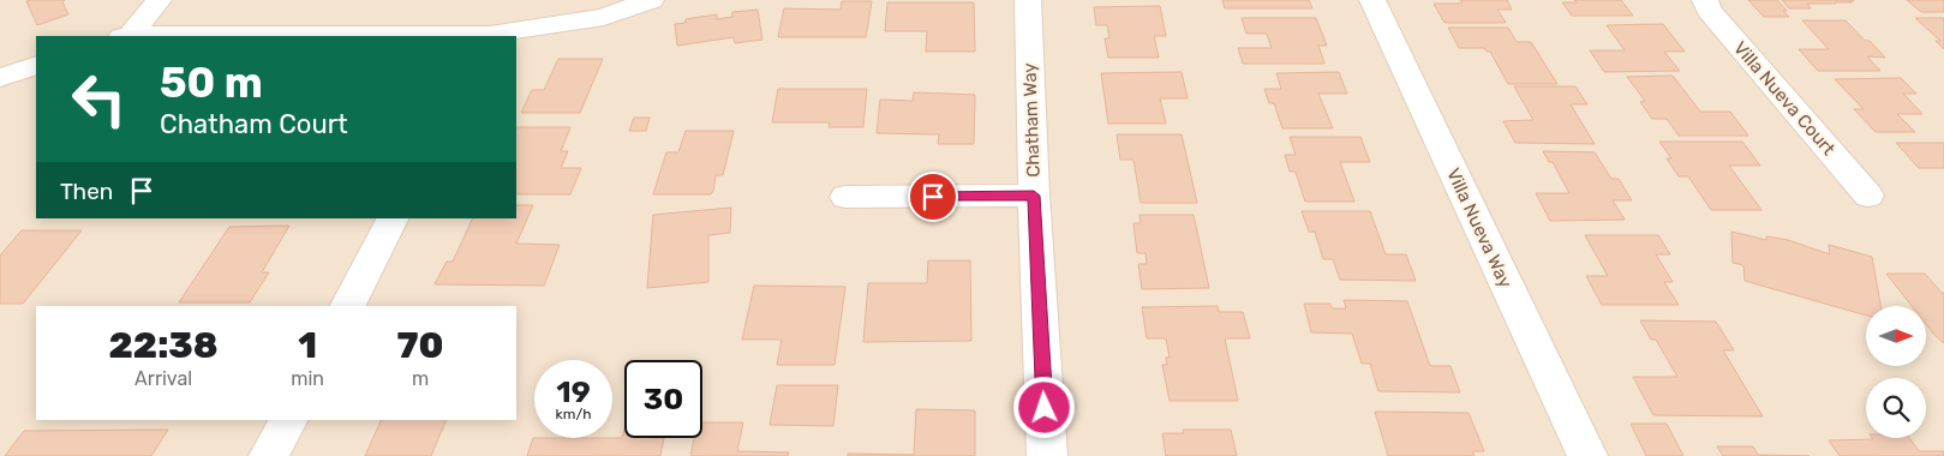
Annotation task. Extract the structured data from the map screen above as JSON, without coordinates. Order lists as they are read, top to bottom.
{
  "streets": {
    "street": ["Villa Nueva Court", "Chatham Way", "Villa Nueva Way"]
  },
  "north": "right",
  "page": {
    "turn": ["50 m", "Chatham Court"],
    "then": "Then",
    "eta": [
      "22:38",
      "Arrival",
      "1",
      "min",
      "70",
      "m"
    ],
    "speed": "19 km/h",
    "limit": "30"
  }
}
